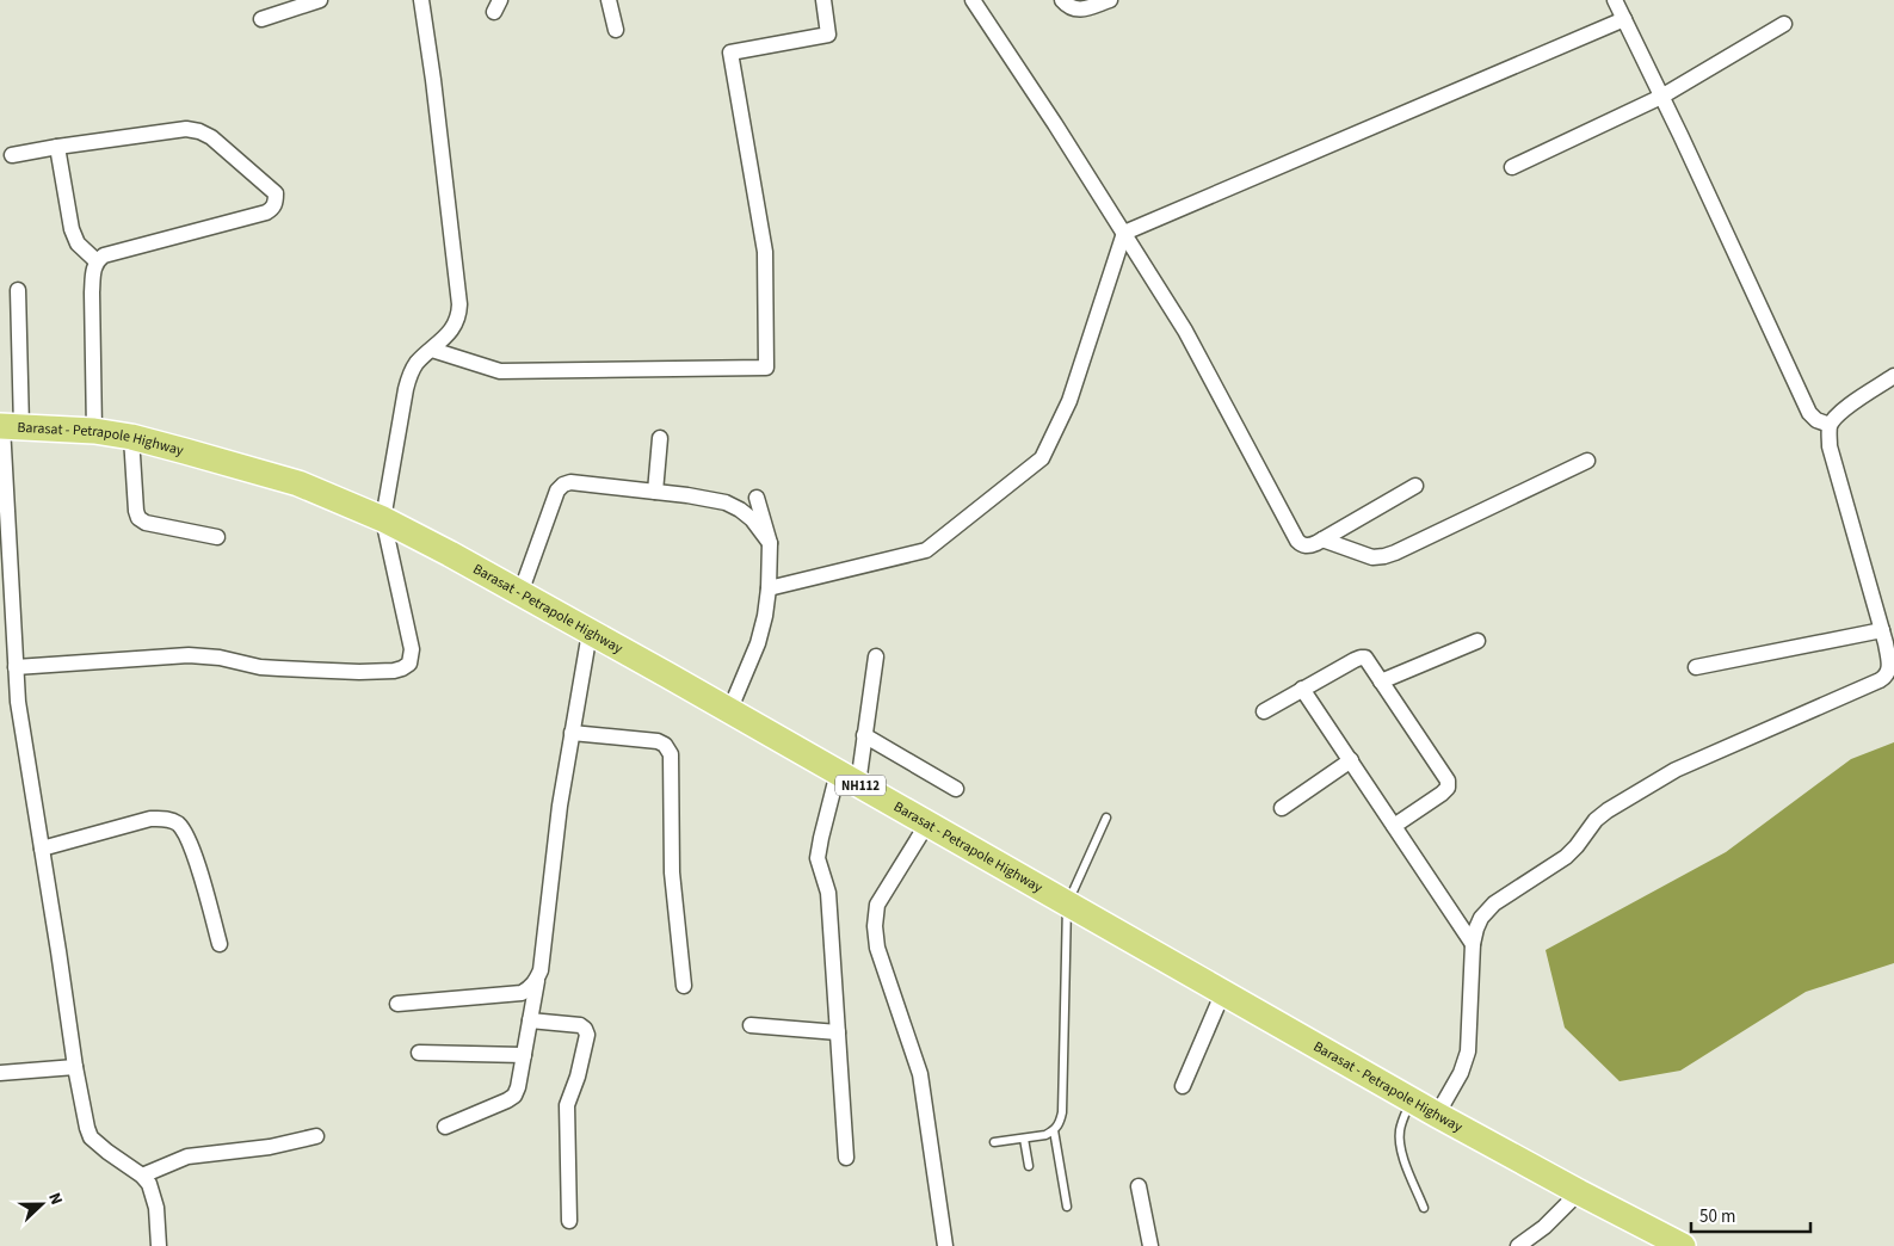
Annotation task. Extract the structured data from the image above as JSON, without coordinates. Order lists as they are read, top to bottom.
{
  "streets": {
    "highway": ["Barasat - Petrapole Highway", "NH112"]
  },
  "scale_bar": "50 m",
  "north": "right"
}
